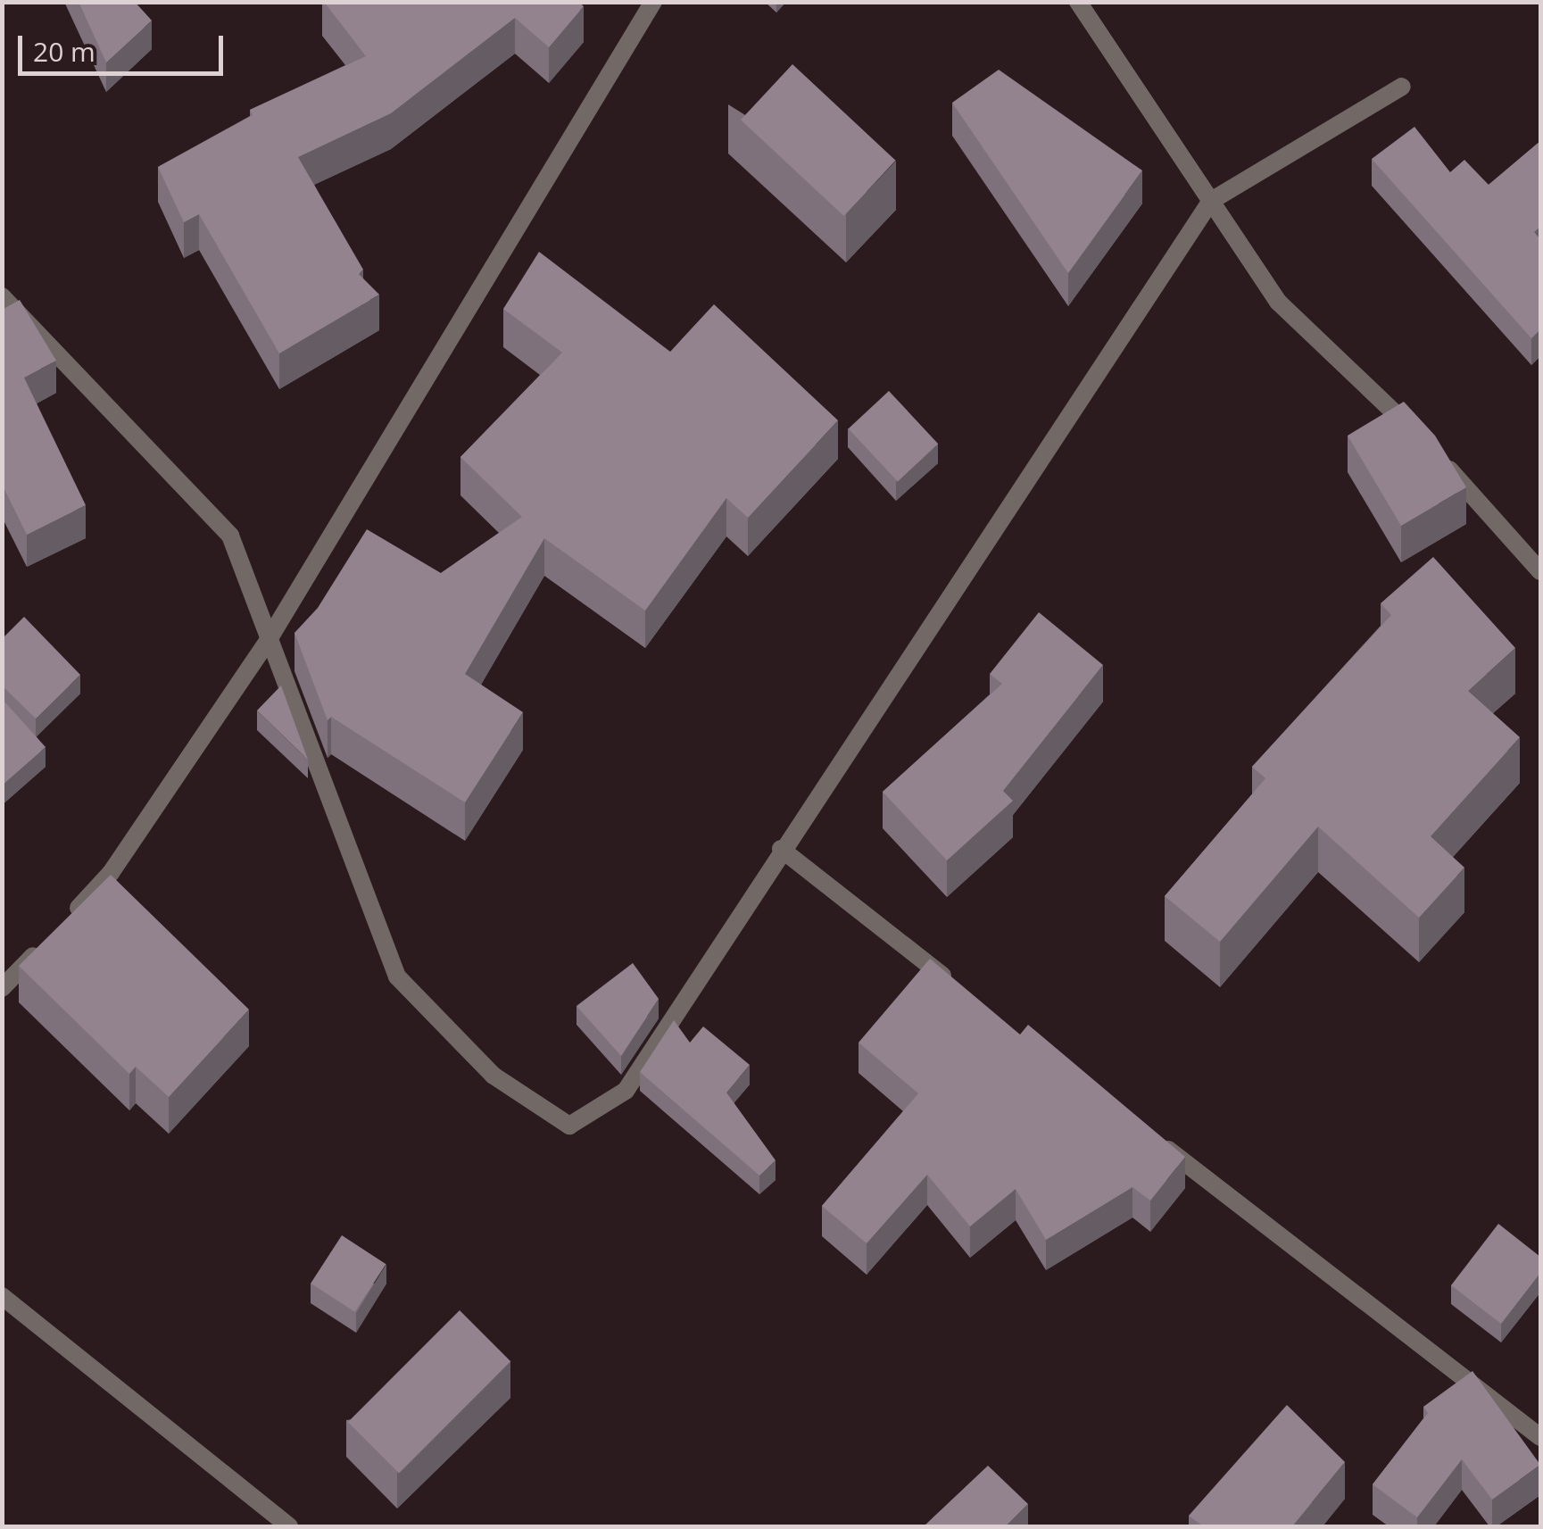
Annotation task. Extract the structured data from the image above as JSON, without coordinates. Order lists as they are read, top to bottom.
{
  "scale_bar": "20 m"
}
